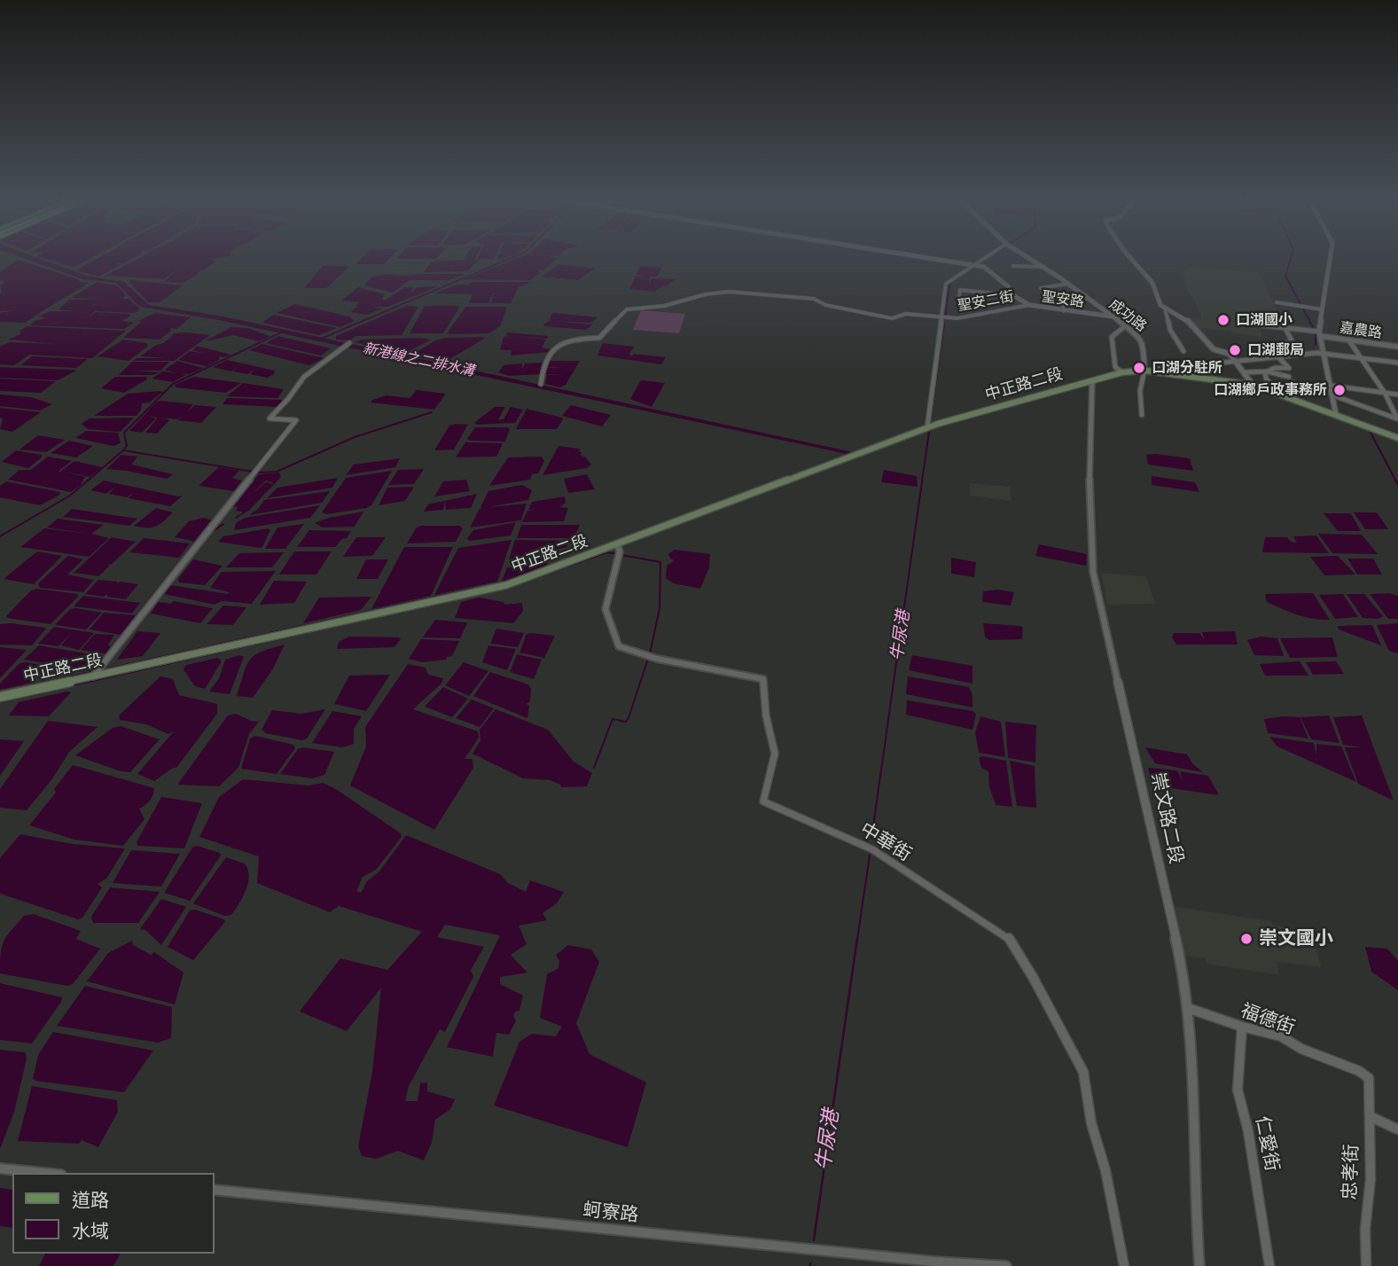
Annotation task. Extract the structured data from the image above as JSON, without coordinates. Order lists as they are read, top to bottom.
{
  "streets": {
    "main road": ["中正路二段"],
    "street": [
      "聖安路",
      "聖安二街",
      "成功路",
      "嘉農路",
      "崇文路二段",
      "中華街",
      "福德街",
      "仁愛街",
      "忠孝街",
      "蚵寮路"
    ]
  },
  "crossings": [
    ["聖安路", "聖安二街"],
    ["聖安路", "成功路"],
    ["成功路", "中正路二段"],
    ["中正路二段", "崇文路二段"],
    ["中正路二段", "中華街"],
    ["崇文路二段", "福德街"],
    ["福德街", "仁愛街"],
    ["福德街", "忠孝街"]
  ],
  "water": ["新港線之二排水溝", "牛尿港"],
  "places": [
    "口湖國小",
    "口湖郵局",
    "口湖分駐所",
    "口湖鄉戶政事務所",
    "崇文國小"
  ],
  "legend": ["道路", "水域"]
}
